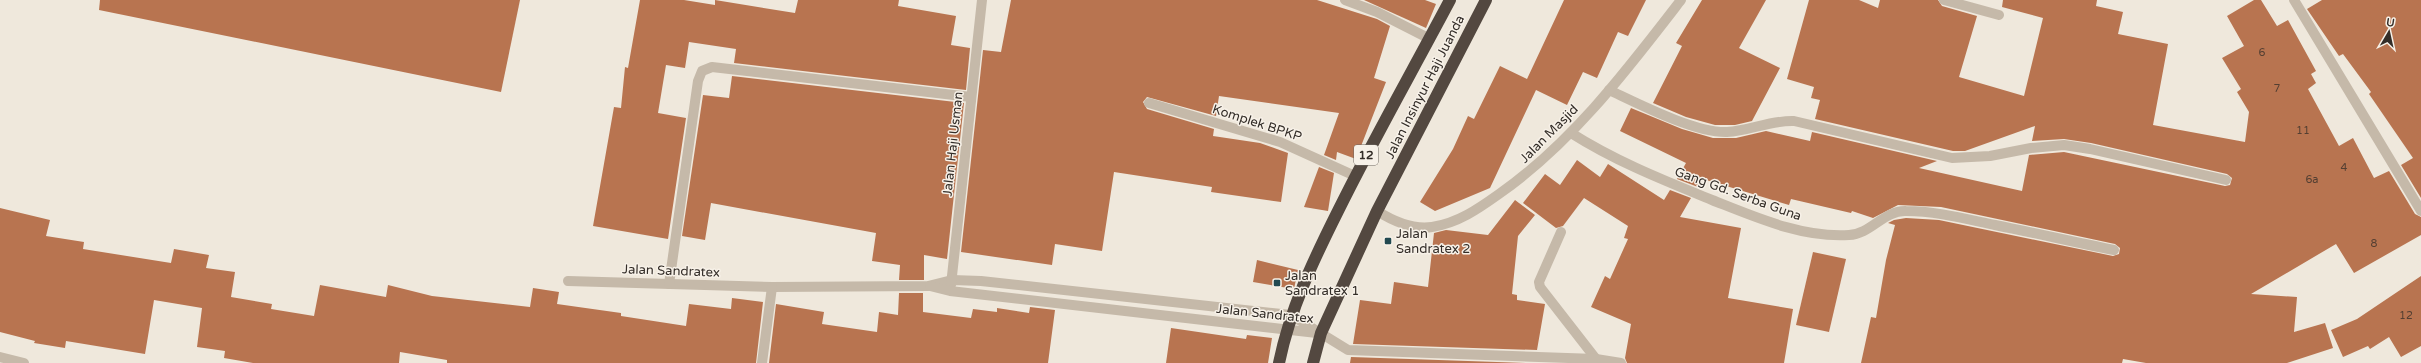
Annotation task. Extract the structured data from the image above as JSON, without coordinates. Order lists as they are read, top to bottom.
{
  "streets": {
    "highway": ["Jalan Insinyur Haji Juanda", "12"],
    "street": [
      "Komplek BPKP",
      "Jalan Masjid",
      "Jalan Haji Usman",
      "Gang Gd. Serba Guna",
      "Jalan Sandratex"
    ]
  },
  "crossings": [
    ["Jalan Insinyur Haji Juanda", "Komplek BPKP"],
    ["Jalan Insinyur Haji Juanda", "Jalan Masjid"],
    ["Jalan Insinyur Haji Juanda", "Jalan Sandratex"],
    ["Jalan Masjid", "Gang Gd. Serba Guna"],
    ["Jalan Haji Usman", "Jalan Sandratex"]
  ],
  "places": {
    "transit": ["Jalan Sandratex 2", "Jalan Sandratex 1"]
  },
  "house_numbers": [
    "6",
    "7",
    "11",
    "4",
    "6a",
    "8",
    "12"
  ],
  "north": "top"
}
